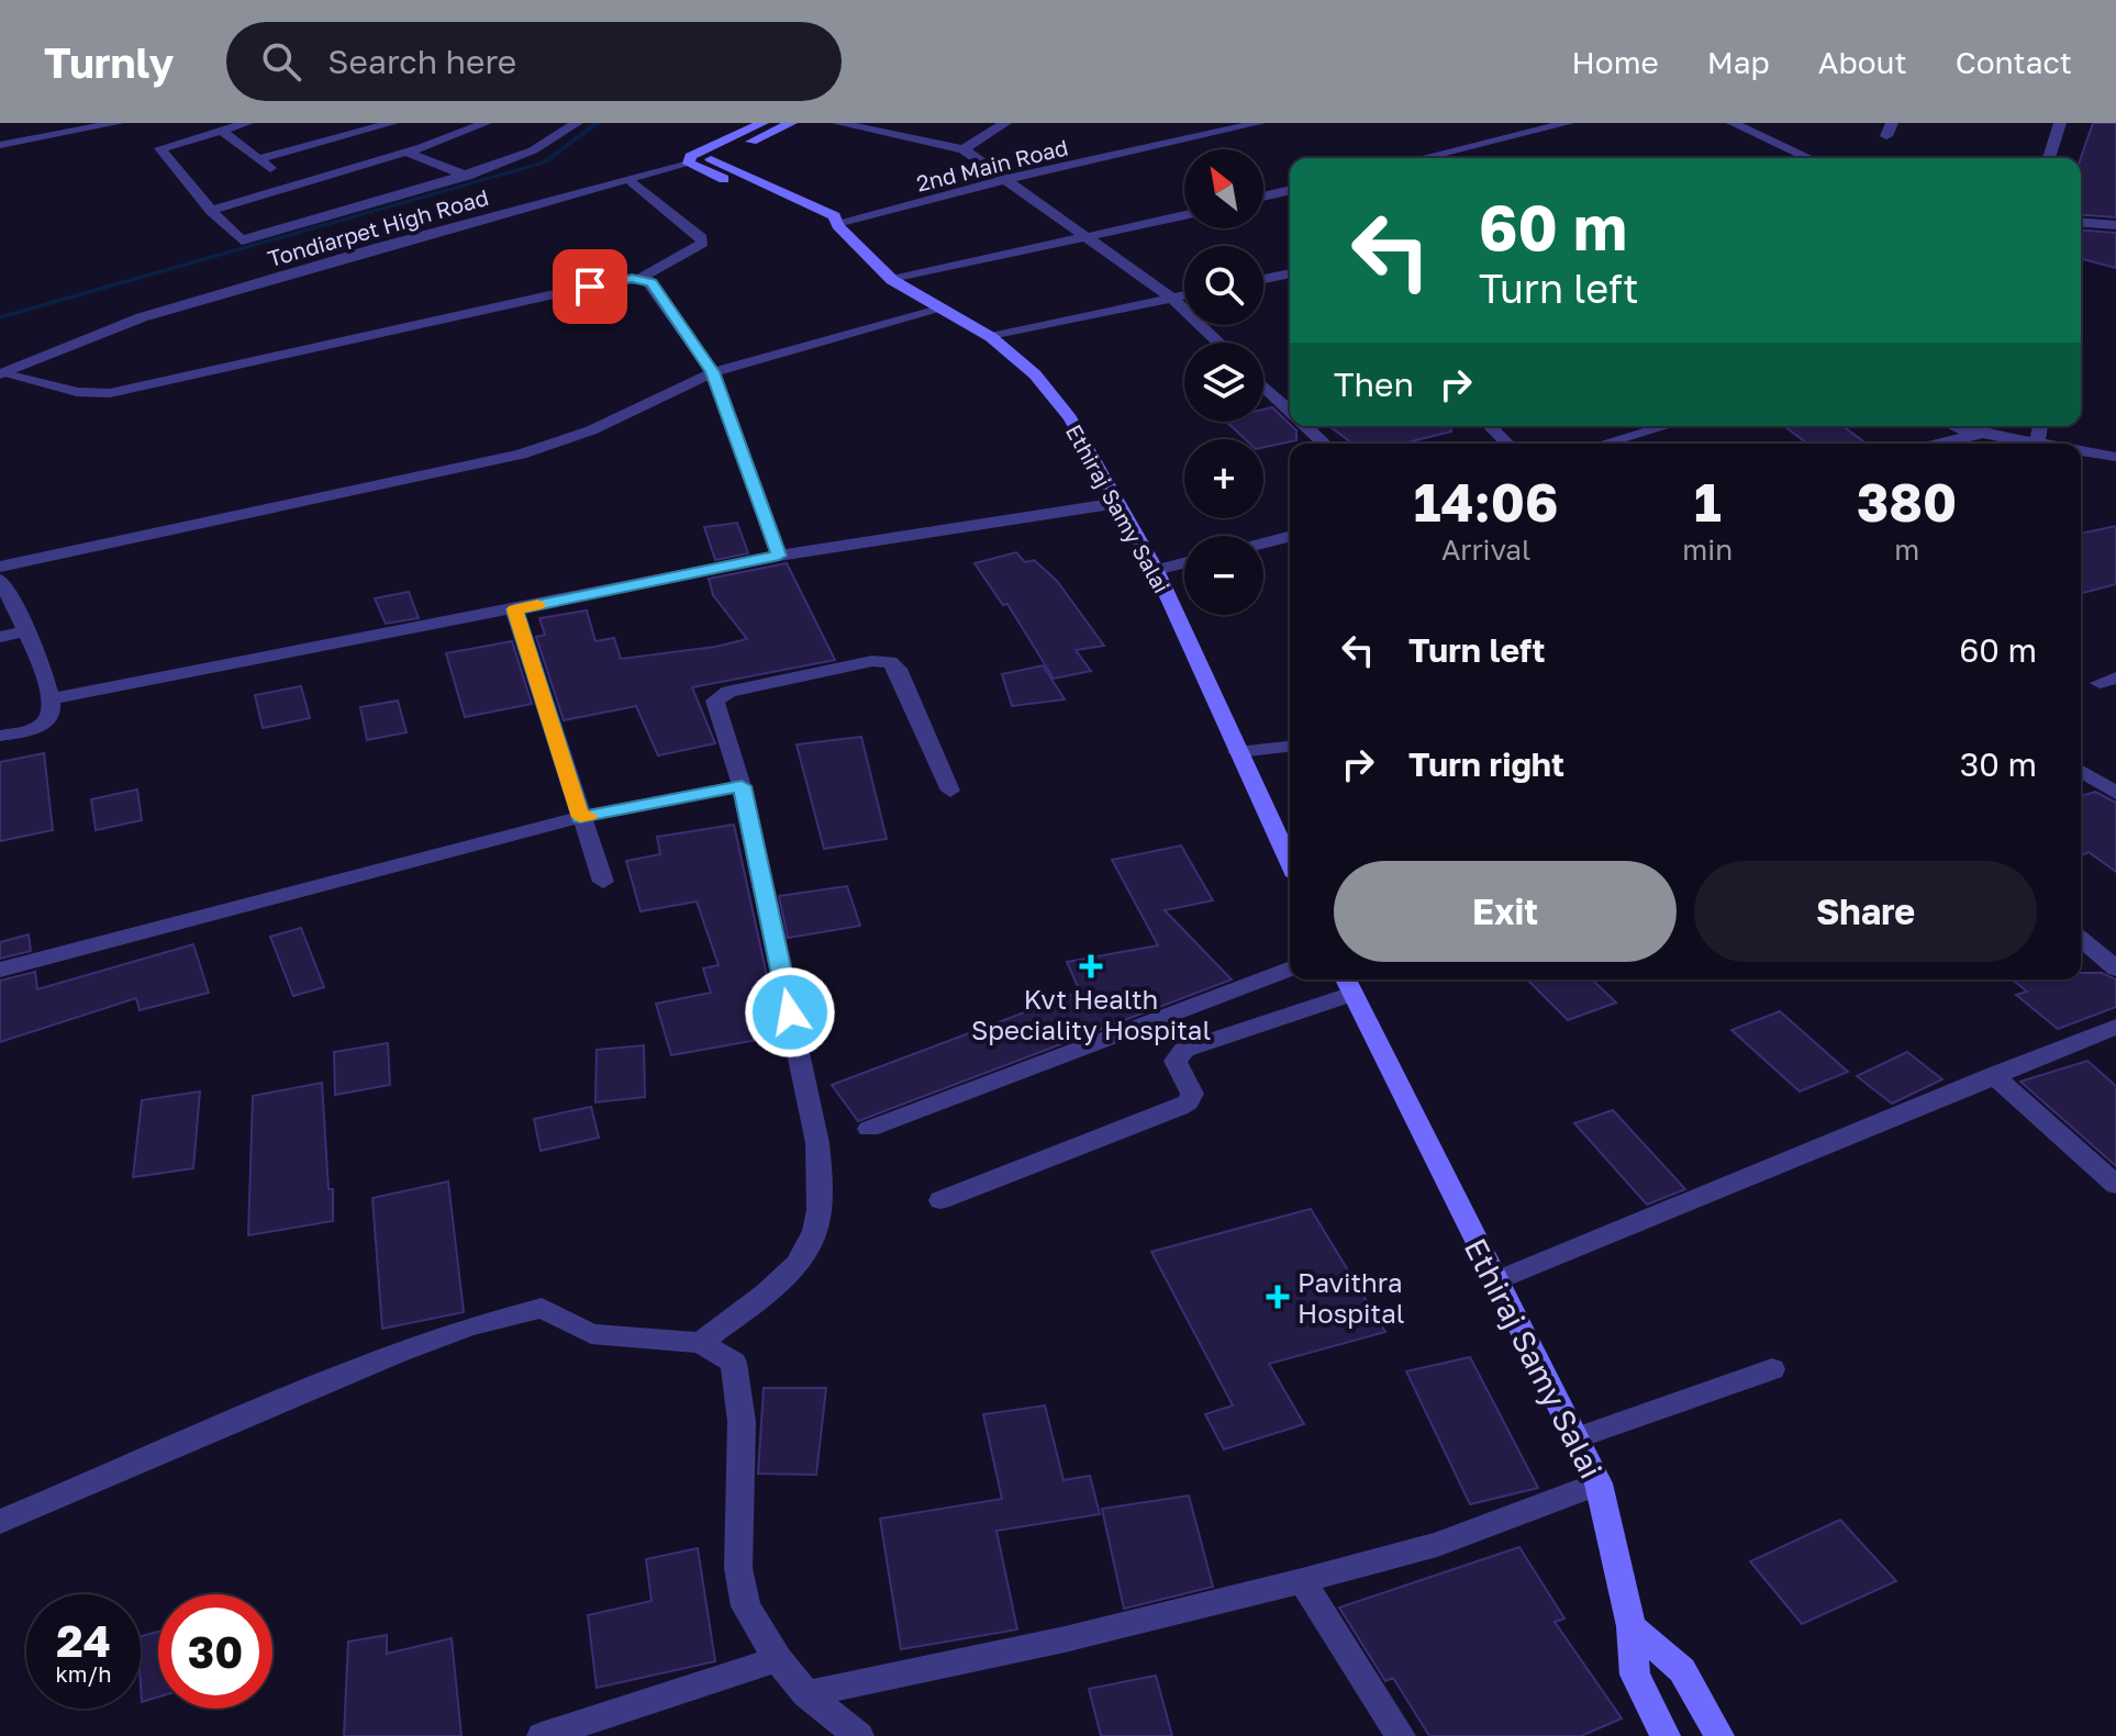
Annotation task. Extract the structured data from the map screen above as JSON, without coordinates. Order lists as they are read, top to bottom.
{
  "streets": {
    "main road": ["Tondiarpet High Road", "Ethiraj Samy Salai"],
    "street": ["2nd Main Road"]
  },
  "crossings": [
    ["2nd Main Road", "Ethiraj Samy Salai"],
    ["Tondiarpet High Road", "Ethiraj Samy Salai"]
  ],
  "places": {
    "health": ["Kvt Health Speciality Hospital", "Pavithra Hospital"]
  },
  "north": "top left",
  "page": {
    "header": "Turnly",
    "search": "Search here",
    "nav": [
      "Home",
      "Map",
      "About",
      "Contact"
    ],
    "map_buttons": ["+", "−"],
    "turn": ["60 m", "Turn left"],
    "then": "Then",
    "eta": [
      "14:06",
      "Arrival",
      "1",
      "min",
      "380",
      "m"
    ],
    "list": [
      {
        "name": "Turn left",
        "value": "60 m"
      },
      {
        "name": "Turn right",
        "value": "30 m"
      }
    ],
    "buttons": ["Exit", "Share"],
    "speed": "24 km/h",
    "limit": "30"
  }
}
